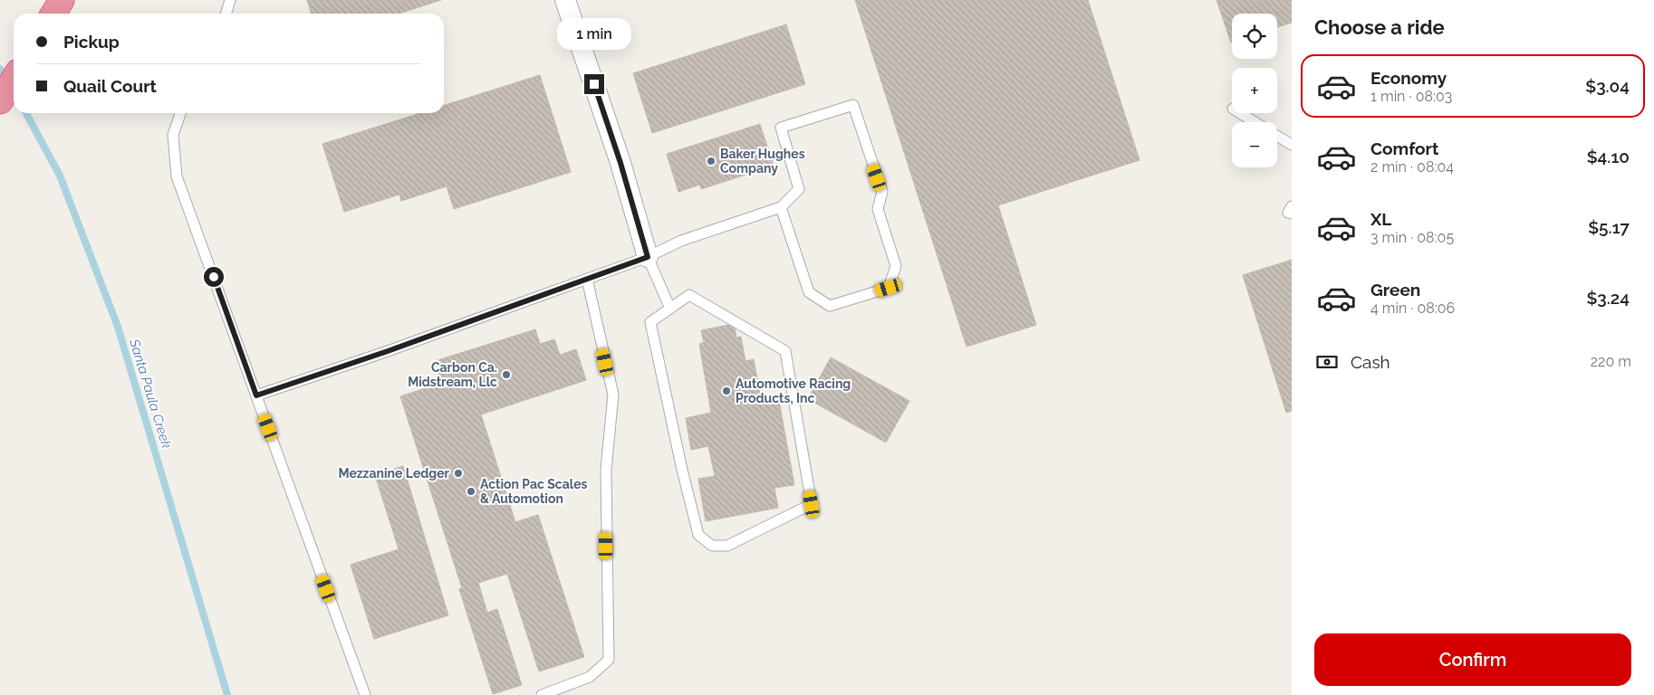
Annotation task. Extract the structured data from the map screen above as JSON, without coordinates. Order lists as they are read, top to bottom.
{
  "water": ["Santa Paula Creek"],
  "places": [
    "Baker Hughes Company",
    "Carbon Ca. Midstream, Llc",
    "Automotive Racing Products, Inc",
    "Mezzanine Ledger",
    "Action Pac Scales & Automotion"
  ],
  "page": {
    "heading": "Choose a ride",
    "map_buttons": ["+", "−"],
    "banner": ["Pickup", "Quail Court"],
    "bubble": "1 min",
    "list": [
      {
        "name": "Economy",
        "note": "1 min · 08:03",
        "value": "$3.04"
      },
      {
        "name": "Comfort",
        "note": "2 min · 08:04",
        "value": "$4.10"
      },
      {
        "name": "XL",
        "note": "3 min · 08:05",
        "value": "$5.17"
      },
      {
        "name": "Green",
        "note": "4 min · 08:06",
        "value": "$3.24"
      }
    ],
    "pay": ["Cash", "220 m"],
    "buttons": "Confirm"
  }
}
